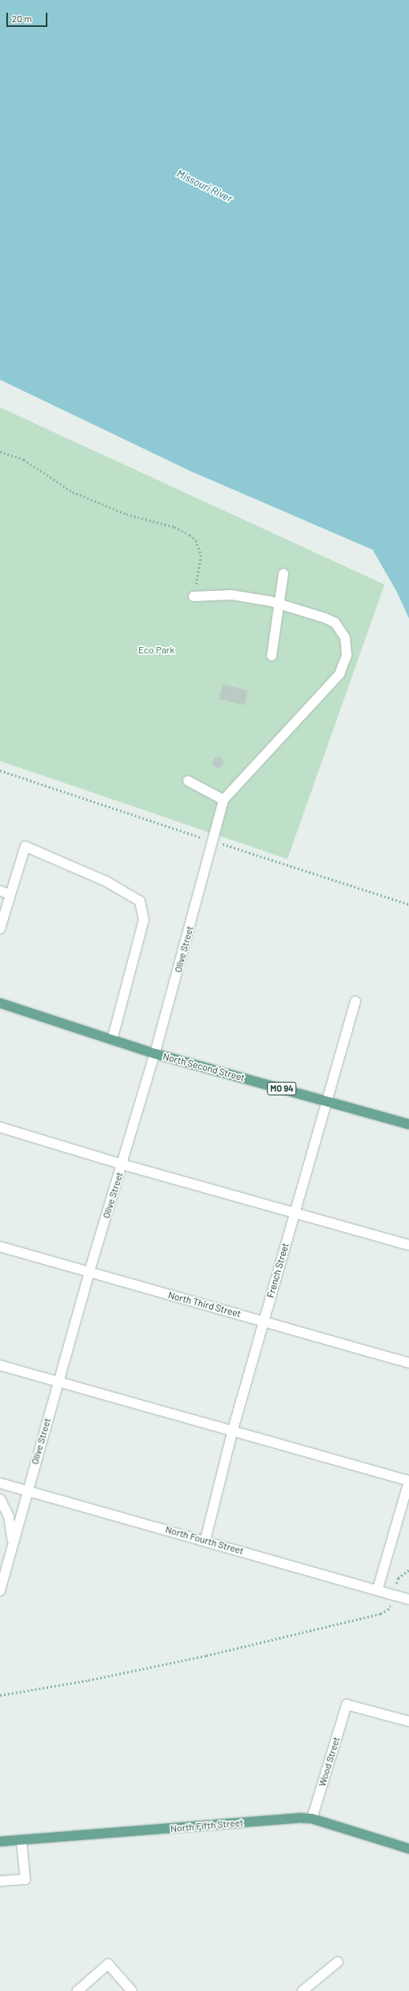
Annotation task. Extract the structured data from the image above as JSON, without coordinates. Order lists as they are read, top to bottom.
{
  "streets": {
    "main road": ["North Second Street", "MO 94", "North Fifth Street"],
    "street": [
      "Olive Street",
      "French Street",
      "North Third Street",
      "North Fourth Street",
      "Wood Street"
    ]
  },
  "crossings": [
    ["Olive Street", "North Second Street"],
    ["Olive Street", "North Third Street"],
    ["Olive Street", "North Fourth Street"],
    ["North Second Street", "French Street"],
    ["French Street", "North Third Street"],
    ["French Street", "North Fourth Street"],
    ["Wood Street", "North Fifth Street"]
  ],
  "water": ["Missouri River"],
  "parks": ["Eco Park"],
  "scale_bar": "20 m"
}
